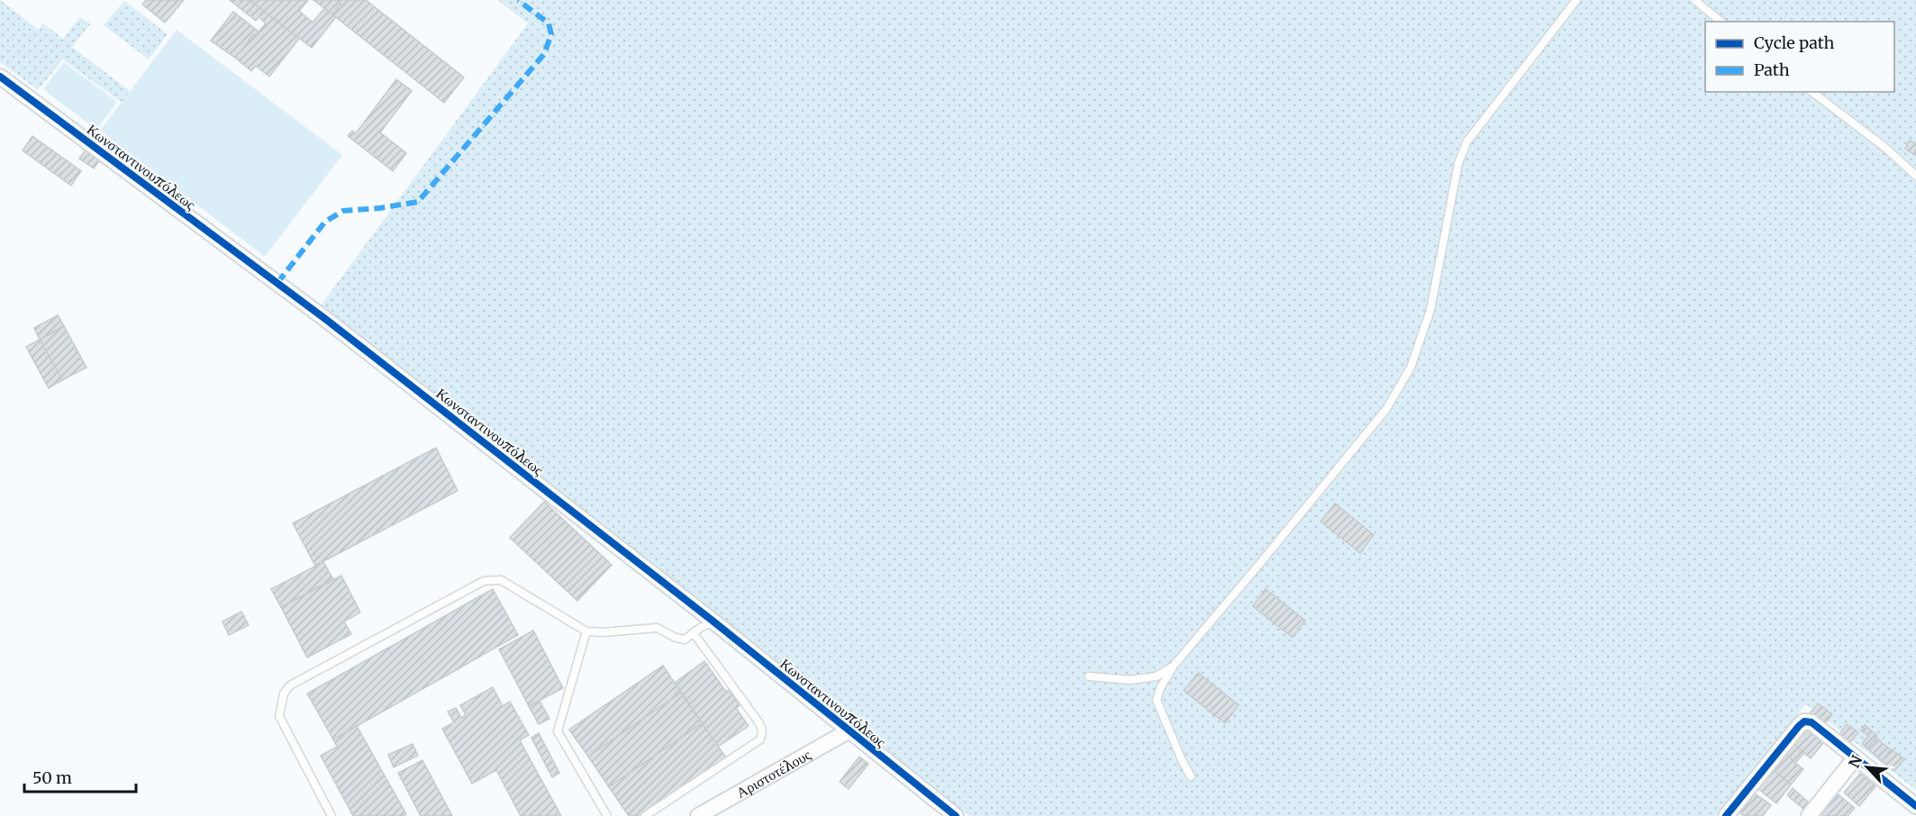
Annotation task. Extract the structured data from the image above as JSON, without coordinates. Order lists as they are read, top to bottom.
{
  "streets": {
    "street": ["Κωνσταντινουπόλεως", "Αριστοτέλους"]
  },
  "crossings": [
    ["Κωνσταντινουπόλεως", "Αριστοτέλους"]
  ],
  "legend": ["Cycle path", "Path"],
  "scale_bar": "50 m",
  "north": "top left"
}
